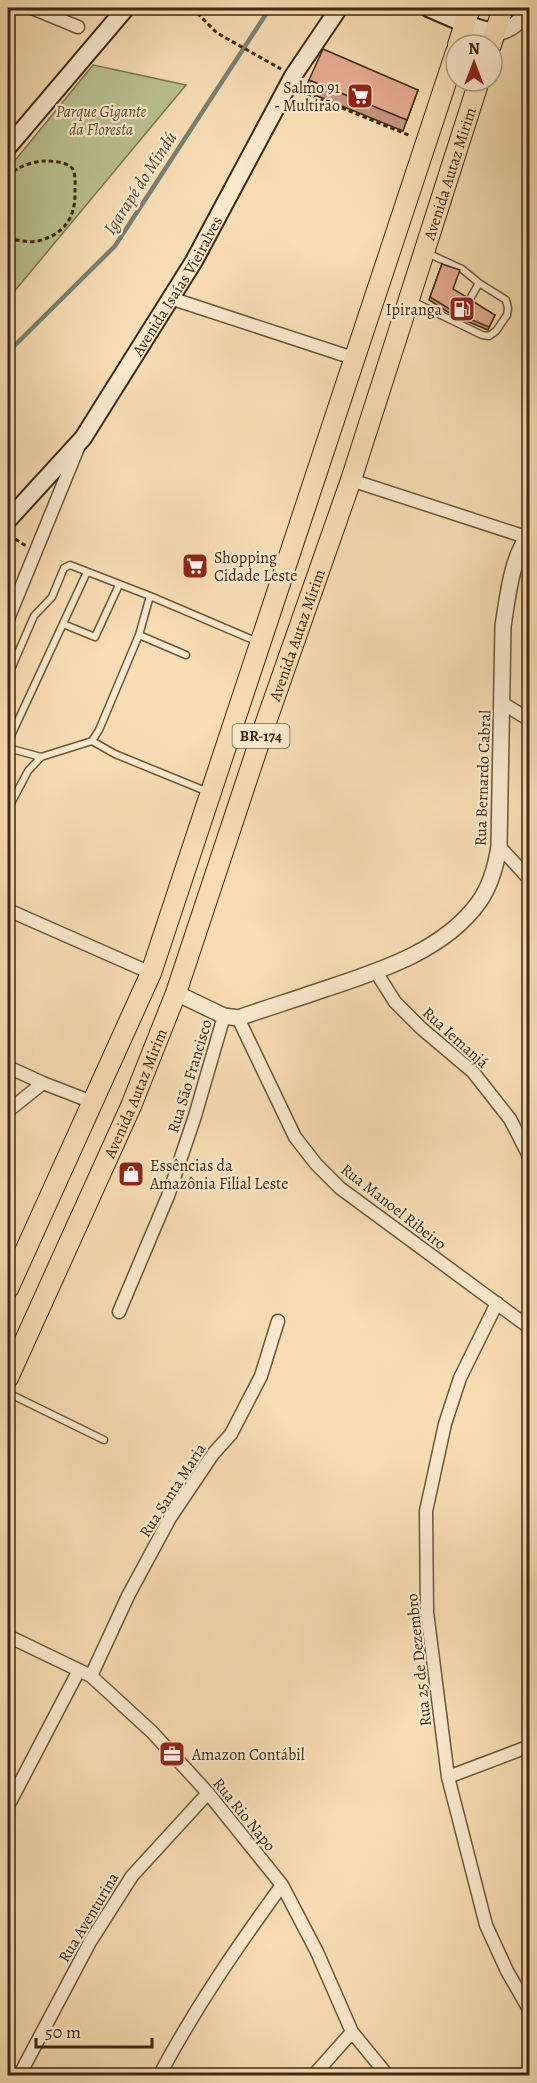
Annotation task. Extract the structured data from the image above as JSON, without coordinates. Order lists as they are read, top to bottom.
{
  "streets": {
    "main road": ["Avenida Autaz Mirim", "Avenida Isaías Vieiralves", "BR-174"],
    "street": [
      "Rua Bernardo Cabral",
      "Rua Iemanjá",
      "Rua São Francisco",
      "Rua Manoel Ribeiro",
      "Rua Santa Maria",
      "Rua 25 de Dezembro",
      "Rua Rio Napo",
      "Rua Aventurina"
    ]
  },
  "crossings": [
    ["Rua Bernardo Cabral", "Rua Iemanjá"],
    ["Rua Bernardo Cabral", "Rua São Francisco"],
    ["Rua Bernardo Cabral", "Rua Manoel Ribeiro"],
    ["Rua São Francisco", "Rua Manoel Ribeiro"],
    ["Rua Manoel Ribeiro", "Rua 25 de Dezembro"],
    ["Rua Santa Maria", "Rua Rio Napo"],
    ["Rua Rio Napo", "Rua Aventurina"]
  ],
  "water": ["Igarapé do Mindú"],
  "parks": ["Parque Gigante da Floresta"],
  "places": {
    "supermarket": ["Salmo 91 - Multirão", "Shopping Cidade Leste"],
    "fuel station": ["Ipiranga"],
    "shop": ["Essências da Amazônia Filial Leste"],
    "office": ["Amazon Contábil"]
  },
  "scale_bar": "50 m",
  "north": "top"
}
